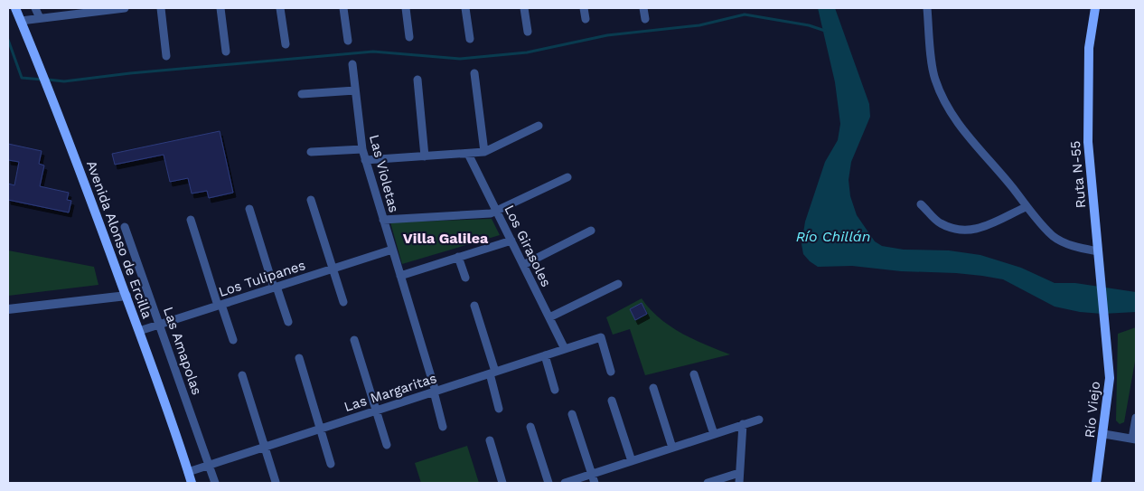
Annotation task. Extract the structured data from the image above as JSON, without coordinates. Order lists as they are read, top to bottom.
{
  "streets": {
    "main road": ["Ruta N-55", "Avenida Alonso de Ercilla", "Río Viejo"],
    "street": [
      "Las Violetas",
      "Los Girasoles",
      "Los Tulipanes",
      "Las Amapolas",
      "Las Margaritas"
    ]
  },
  "crossings": [
    ["Las Violetas", "Los Tulipanes"],
    ["Las Violetas", "Las Margaritas"],
    ["Ruta N-55", "Río Viejo"],
    ["Avenida Alonso de Ercilla", "Los Tulipanes"],
    ["Avenida Alonso de Ercilla", "Las Margaritas"],
    ["Los Girasoles", "Las Margaritas"],
    ["Los Tulipanes", "Las Amapolas"],
    ["Las Amapolas", "Las Margaritas"]
  ],
  "districts": ["Villa Galilea"],
  "water": ["Río Chillán"]
}
